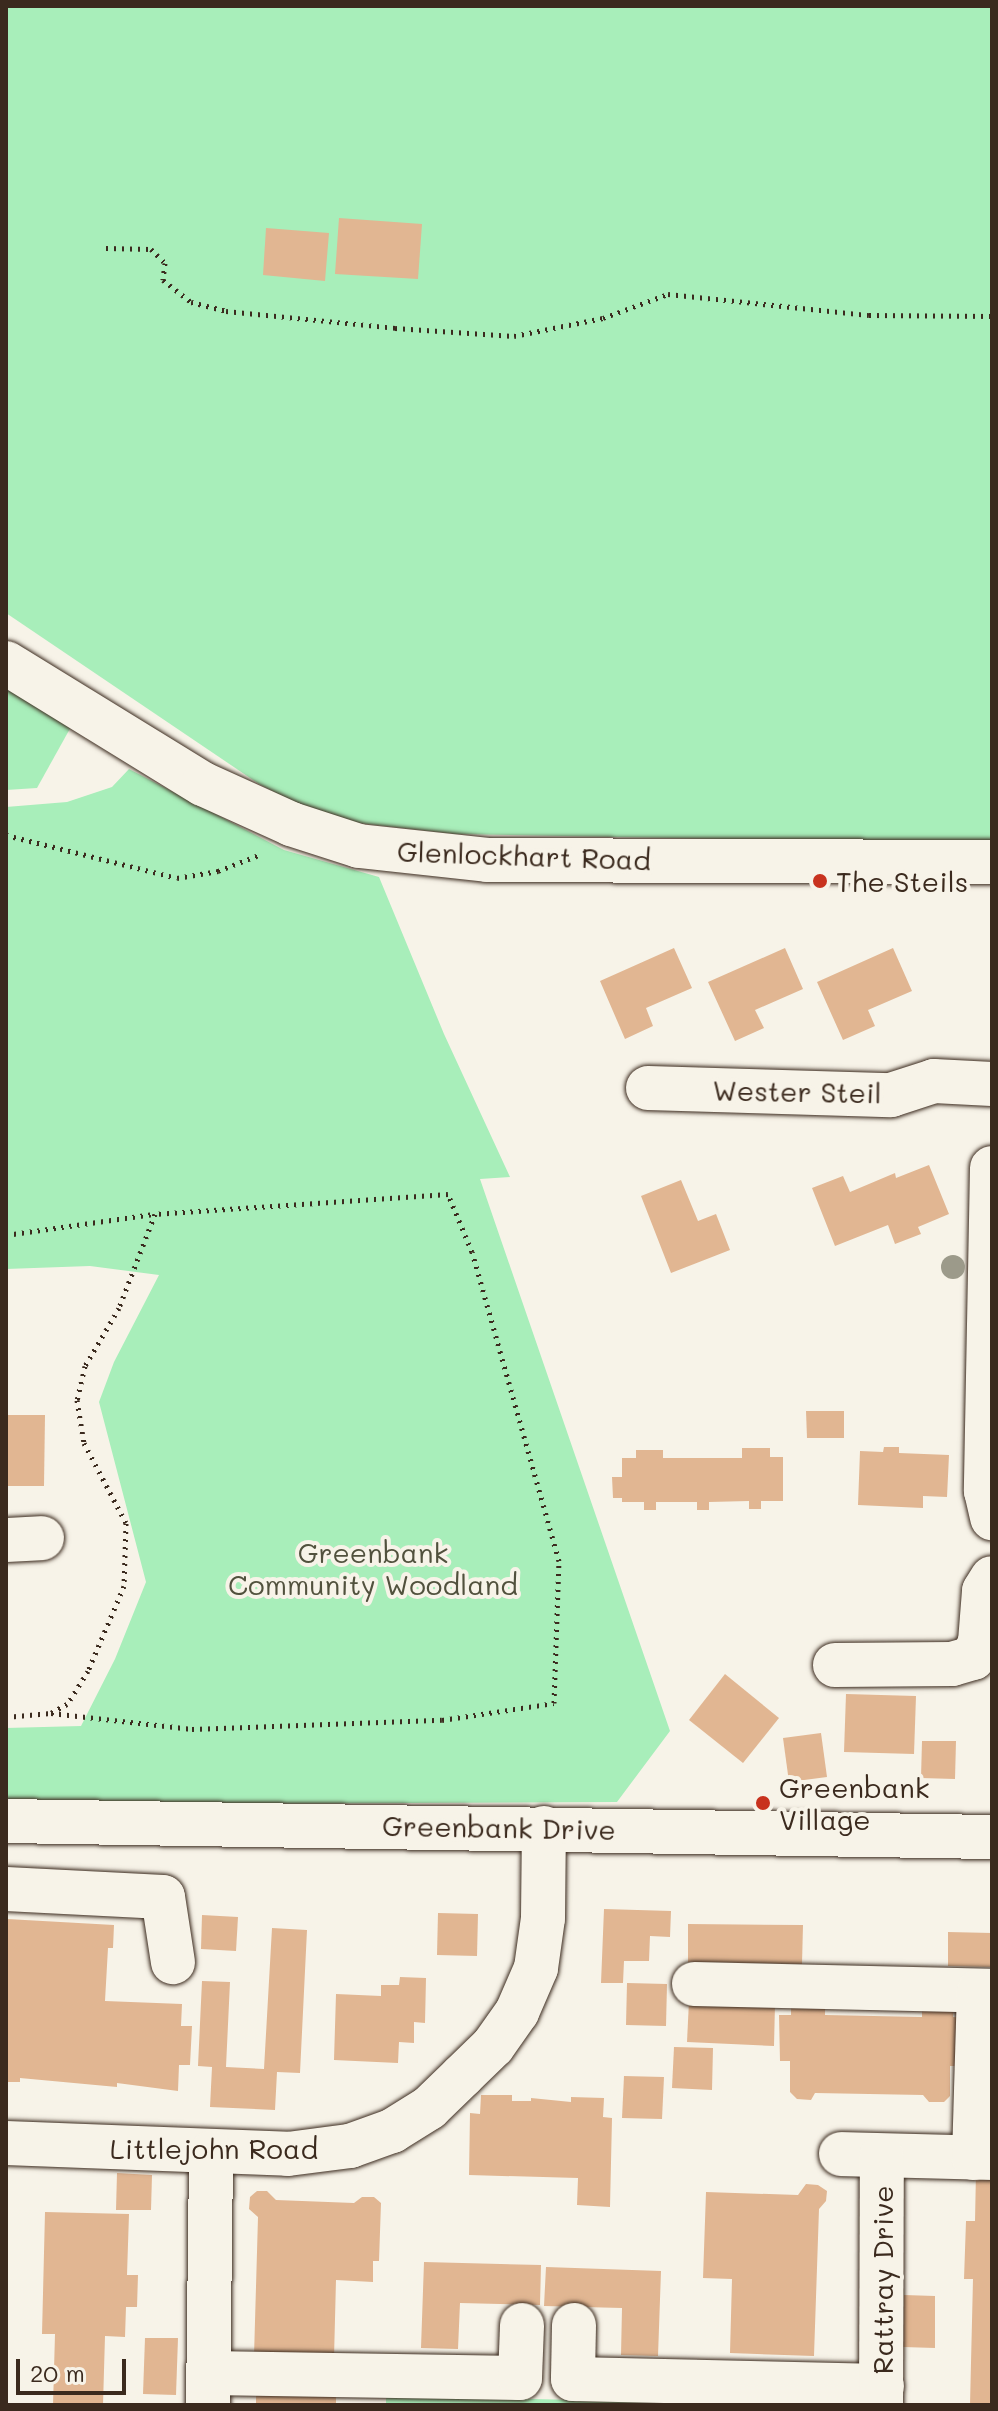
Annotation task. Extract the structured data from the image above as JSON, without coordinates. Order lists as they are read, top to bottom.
{
  "streets": {
    "street": [
      "Glenlockhart Road",
      "Wester Steil",
      "Greenbank Drive",
      "Littlejohn Road",
      "Rattray Drive"
    ]
  },
  "crossings": [
    ["Greenbank Drive", "Littlejohn Road"]
  ],
  "parks": ["Greenbank Community Woodland"],
  "places": ["The Steils", "Greenbank Village"],
  "scale_bar": "20 m"
}
